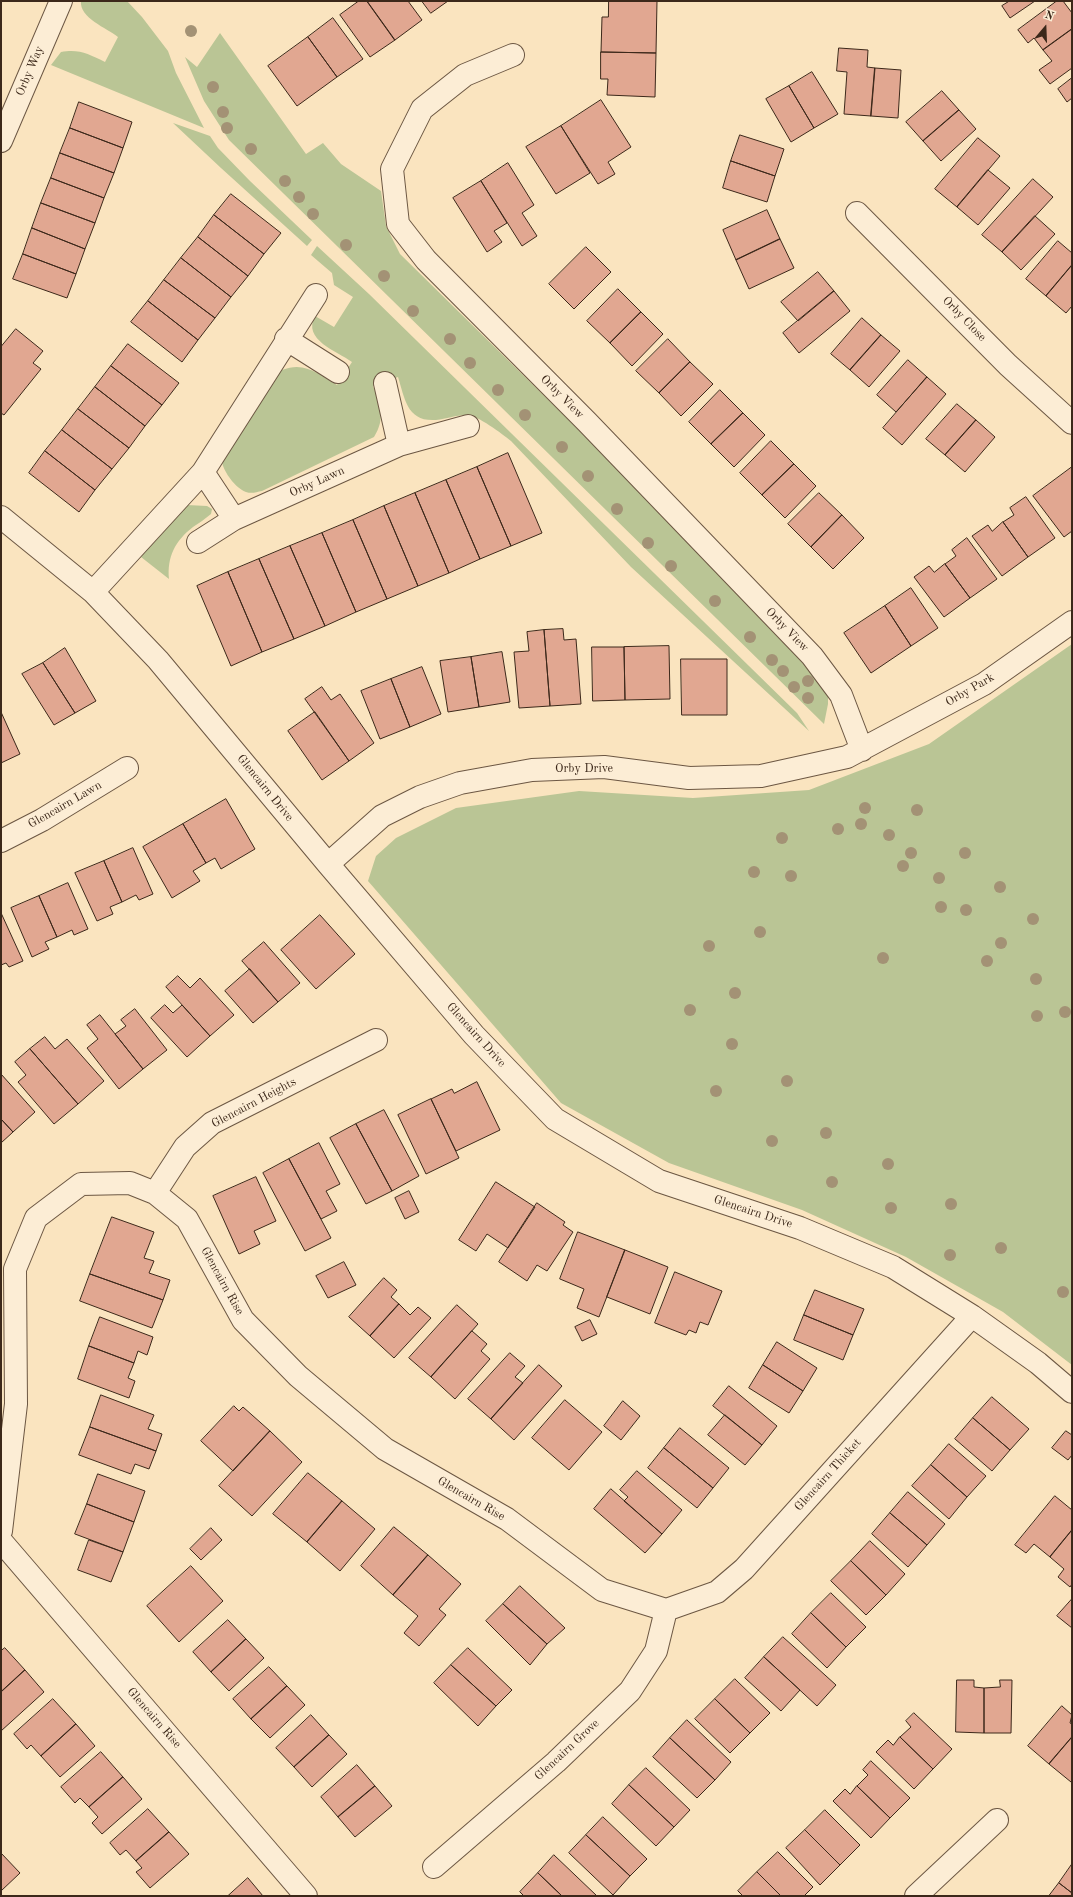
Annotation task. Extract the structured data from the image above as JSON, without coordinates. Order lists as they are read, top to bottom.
{
  "streets": {
    "street": [
      "Orby Way",
      "Orby Close",
      "Orby View",
      "Orby Lawn",
      "Orby Park",
      "Orby Drive",
      "Glencairn Drive",
      "Glencairn Lawn",
      "Glencairn Heights",
      "Glencairn Rise",
      "Glencairn Thicket",
      "Glencairn Grove"
    ]
  },
  "crossings": [
    ["Orby View", "Orby Park"],
    ["Orby View", "Orby Drive"],
    ["Orby Park", "Orby Drive"],
    ["Orby Drive", "Glencairn Drive"],
    ["Glencairn Drive", "Glencairn Thicket"],
    ["Glencairn Heights", "Glencairn Rise"],
    ["Glencairn Rise", "Glencairn Thicket"],
    ["Glencairn Rise", "Glencairn Grove"],
    ["Glencairn Thicket", "Glencairn Grove"]
  ],
  "north": "top"
}
